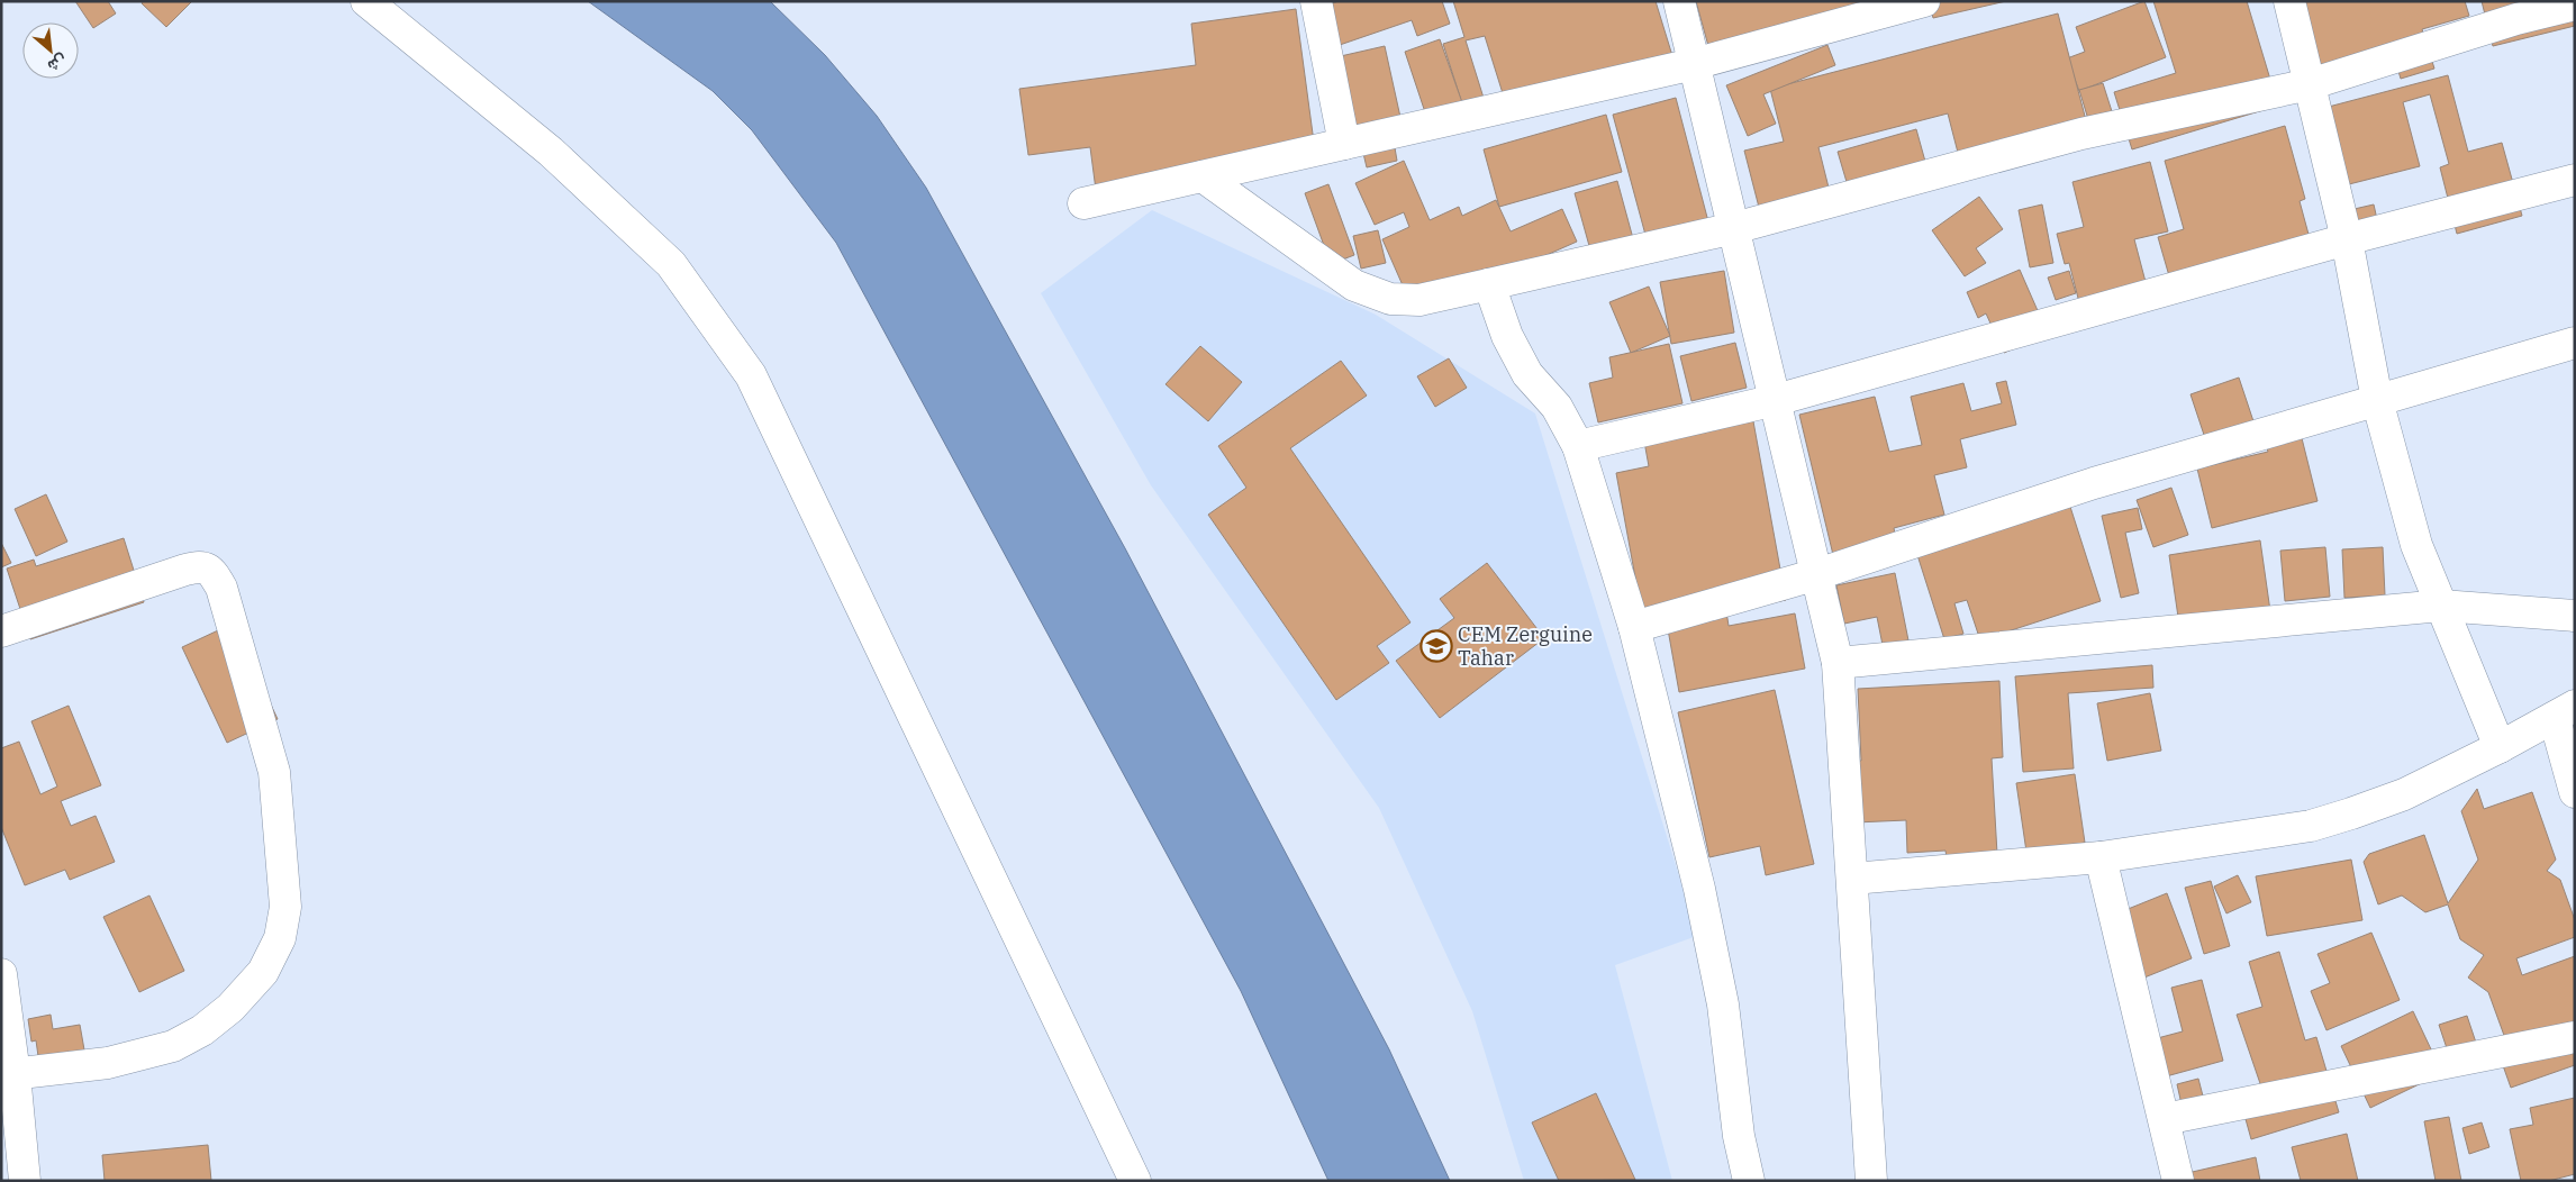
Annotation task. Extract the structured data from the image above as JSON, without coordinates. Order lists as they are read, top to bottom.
{
  "places": {
    "school or university": ["CEM Zerguine Tahar"]
  },
  "north": "bottom right"
}
